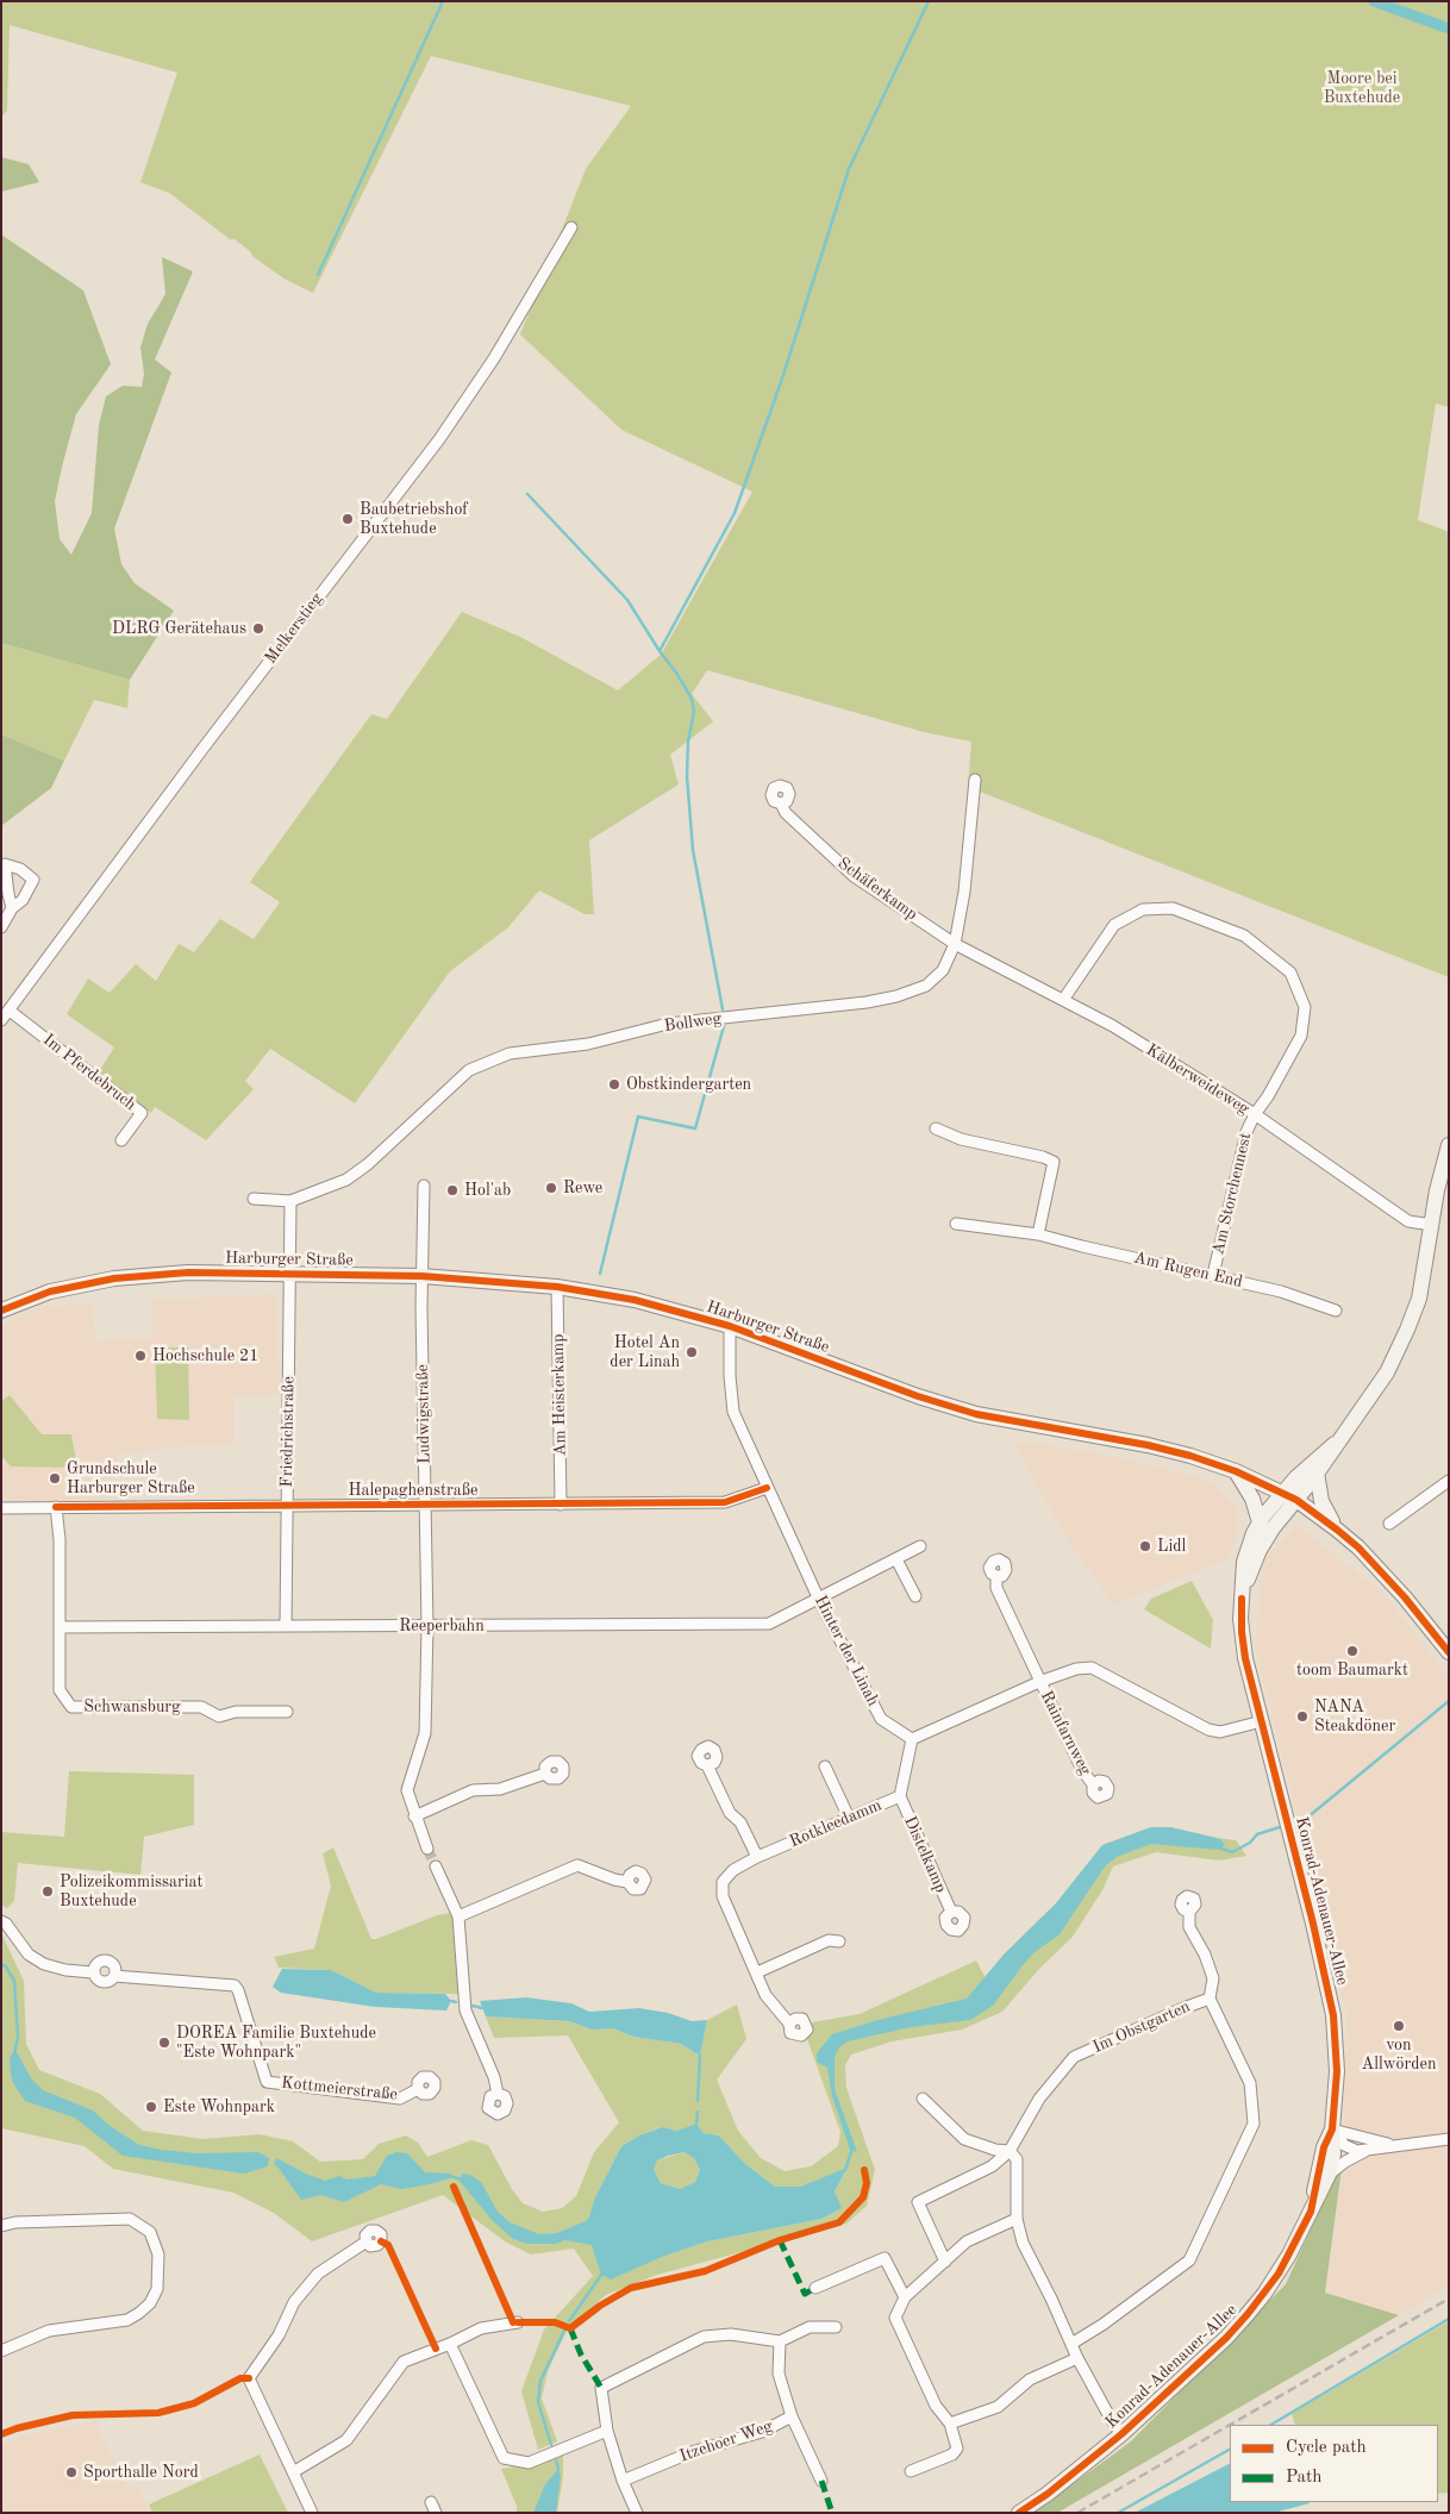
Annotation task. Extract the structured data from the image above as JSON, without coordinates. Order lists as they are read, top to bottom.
{
  "streets": {
    "street": [
      "Melkerstieg",
      "Schäferkamp",
      "Bollweg",
      "Im Pferdebruch",
      "Kälberweideweg",
      "Am Storchennest",
      "Harburger Straße",
      "Am Rugen End",
      "Am Heisterkamp",
      "Ludwigstraße",
      "Friedrichstraße",
      "Halepaghenstraße",
      "Reeperbahn",
      "Hinter der Linah",
      "Schwansburg",
      "Rainfarnweg",
      "Rotkleedamm",
      "Distelkamp",
      "Konrad-Adenauer-Allee",
      "Im Obstgarten",
      "Kottmeierstraße",
      "Itzehoer Weg"
    ]
  },
  "crossings": [
    ["Melkerstieg", "Im Pferdebruch"],
    ["Schäferkamp", "Bollweg"],
    ["Schäferkamp", "Kälberweideweg"],
    ["Bollweg", "Kälberweideweg"],
    ["Kälberweideweg", "Am Storchennest"],
    ["Am Storchennest", "Am Rugen End"],
    ["Harburger Straße", "Am Heisterkamp"],
    ["Harburger Straße", "Ludwigstraße"],
    ["Harburger Straße", "Friedrichstraße"],
    ["Harburger Straße", "Hinter der Linah"],
    ["Harburger Straße", "Konrad-Adenauer-Allee"],
    ["Am Heisterkamp", "Halepaghenstraße"],
    ["Ludwigstraße", "Halepaghenstraße"],
    ["Ludwigstraße", "Reeperbahn"],
    ["Friedrichstraße", "Halepaghenstraße"],
    ["Friedrichstraße", "Reeperbahn"],
    ["Halepaghenstraße", "Hinter der Linah"],
    ["Halepaghenstraße", "Schwansburg"],
    ["Reeperbahn", "Hinter der Linah"],
    ["Reeperbahn", "Schwansburg"],
    ["Hinter der Linah", "Rotkleedamm"],
    ["Rotkleedamm", "Distelkamp"]
  ],
  "parks": ["Moore bei Buxtehude"],
  "places": [
    "Baubetriebshof Buxtehude",
    "DLRG Gerätehaus",
    "Obstkindergarten",
    "Rewe",
    "Hol'ab",
    "Hotel An der Linah",
    "Hochschule 21",
    "Grundschule Harburger Straße",
    "Lidl",
    "toom Baumarkt",
    "NANA Steakdöner",
    "Polizeikommissariat Buxtehude",
    "von Allwörden",
    "DOREA Familie Buxtehude \"Este Wohnpark\"",
    "Este Wohnpark",
    "Sporthalle Nord"
  ],
  "legend": ["Cycle path", "Path"]
}
